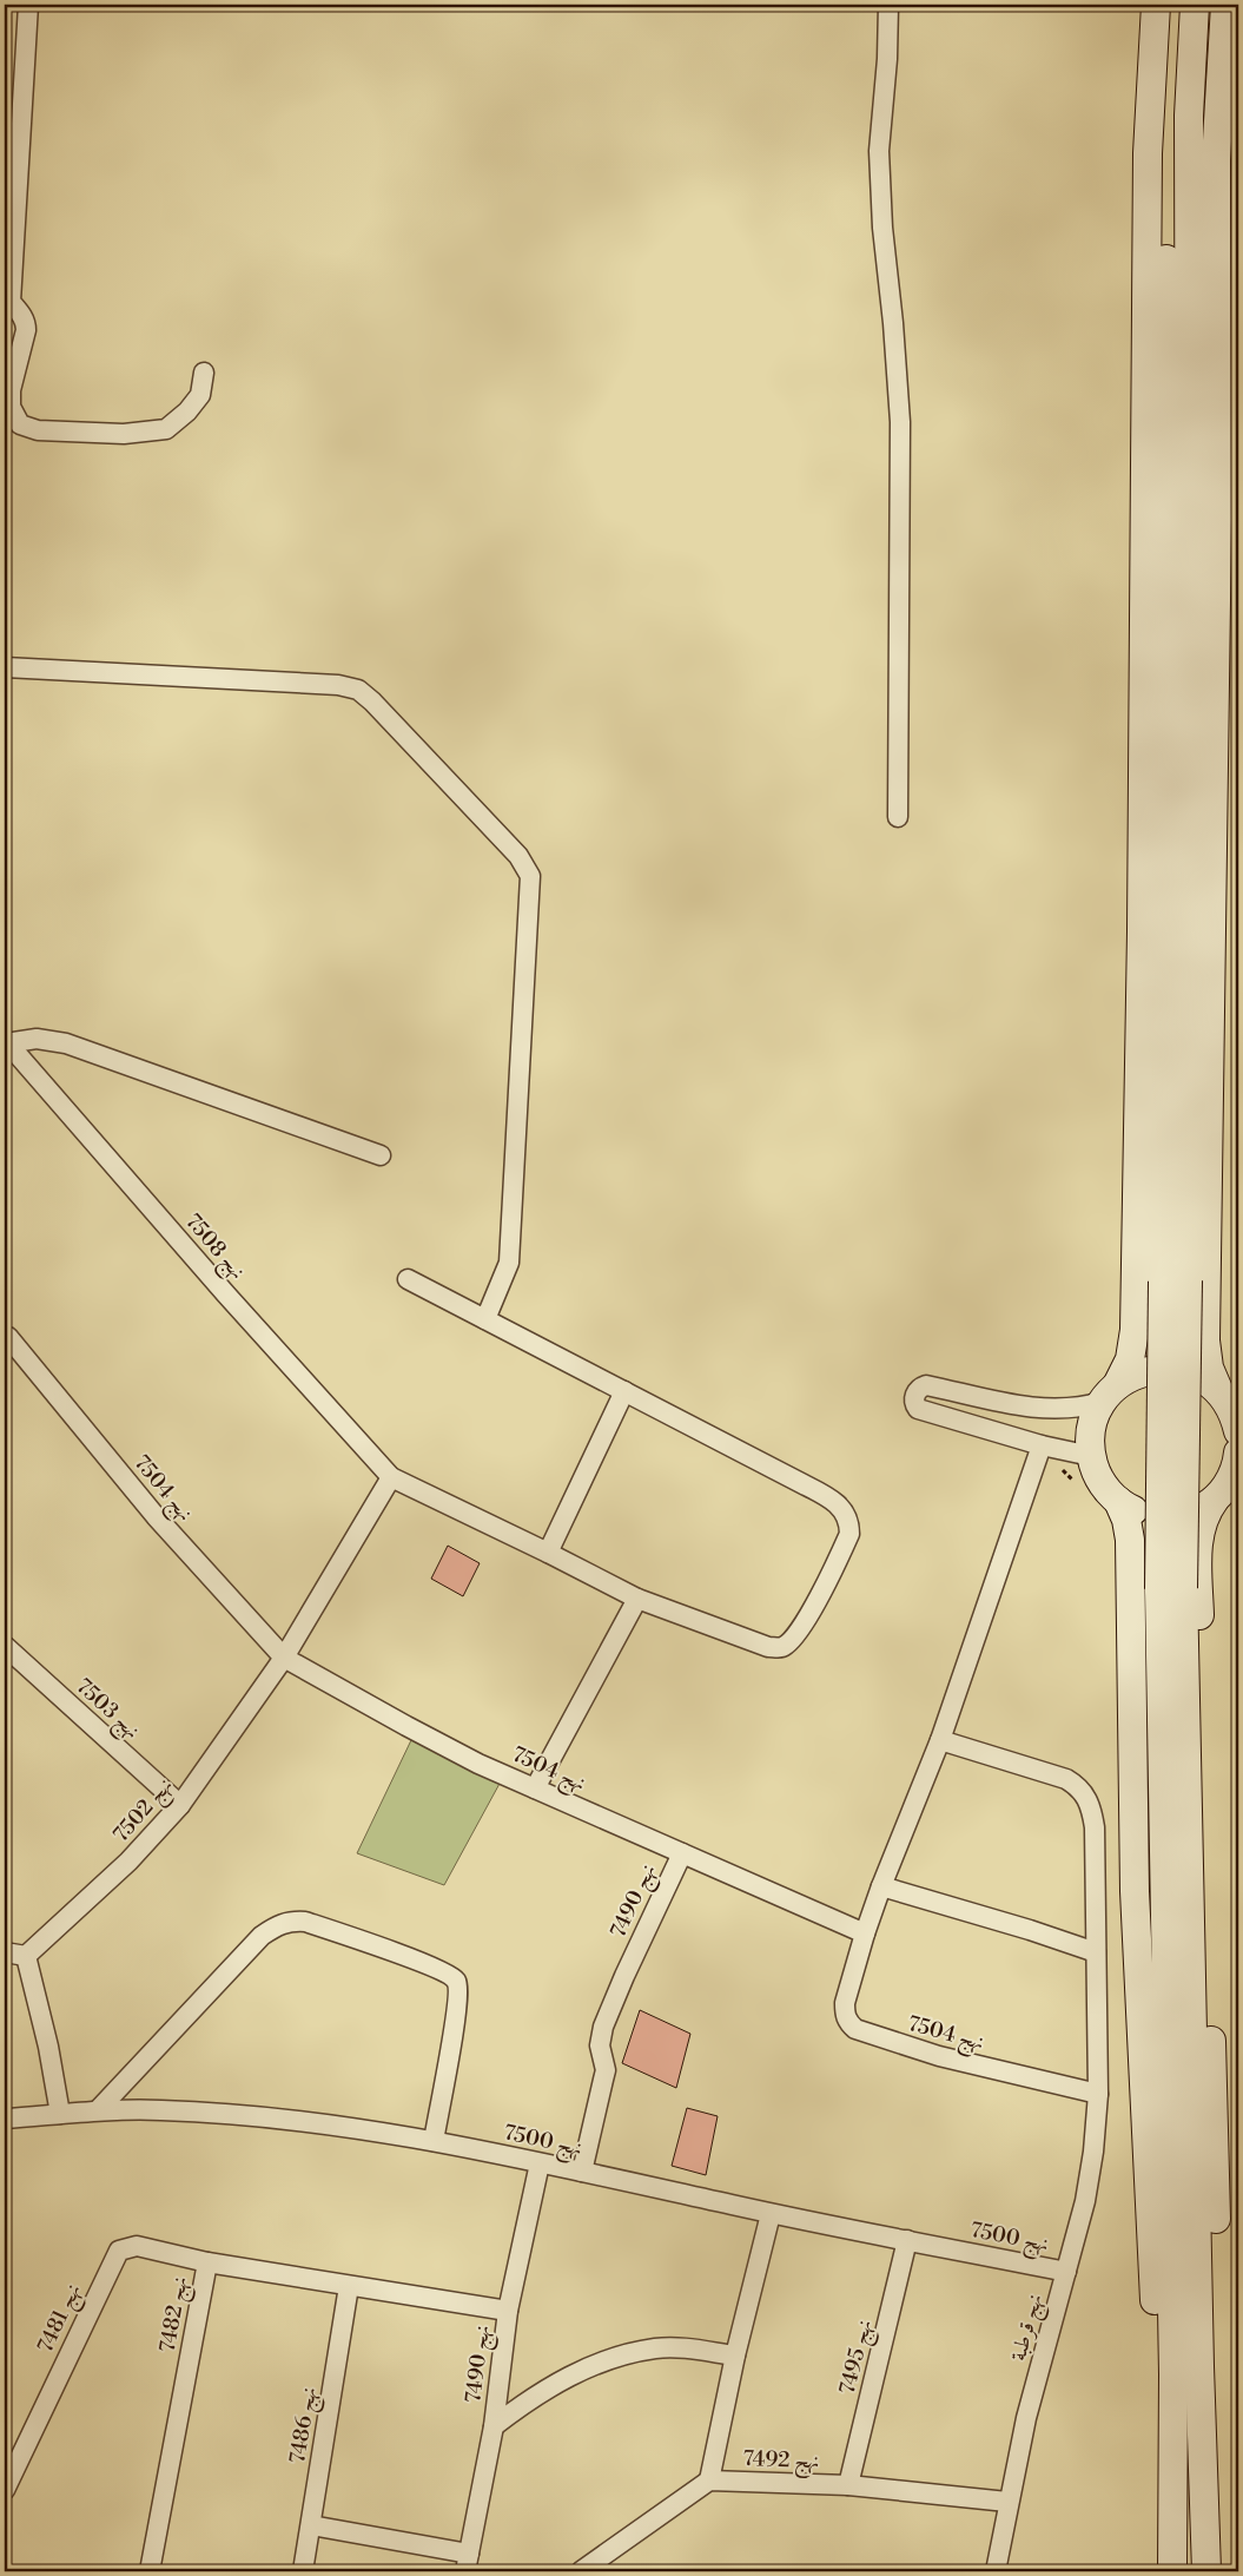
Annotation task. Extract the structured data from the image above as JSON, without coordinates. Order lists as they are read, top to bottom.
{
  "streets": {
    "street": [
      "نهج 7508",
      "نهج 7504",
      "نهج 7503",
      "نهج 7502",
      "نهج 7490",
      "نهج 7500",
      "نهج 7482",
      "نهج 7481",
      "نهج قرطبة",
      "نهج 7495",
      "نهج 7486",
      "نهج 7492"
    ]
  },
  "crossings": [
    ["نهج 7508", "نهج 7502"],
    ["نهج 7504", "نهج 7502"],
    ["نهج 7504", "نهج 7490"],
    ["نهج 7504", "نهج قرطبة"],
    ["نهج 7503", "نهج 7502"],
    ["نهج 7490", "نهج 7500"],
    ["نهج 7490", "نهج 7482"],
    ["نهج 7500", "نهج قرطبة"],
    ["نهج 7500", "نهج 7495"],
    ["نهج 7482", "نهج 7481"],
    ["نهج 7482", "نهج 7486"],
    ["نهج قرطبة", "نهج 7492"],
    ["نهج 7495", "نهج 7492"]
  ]
}
